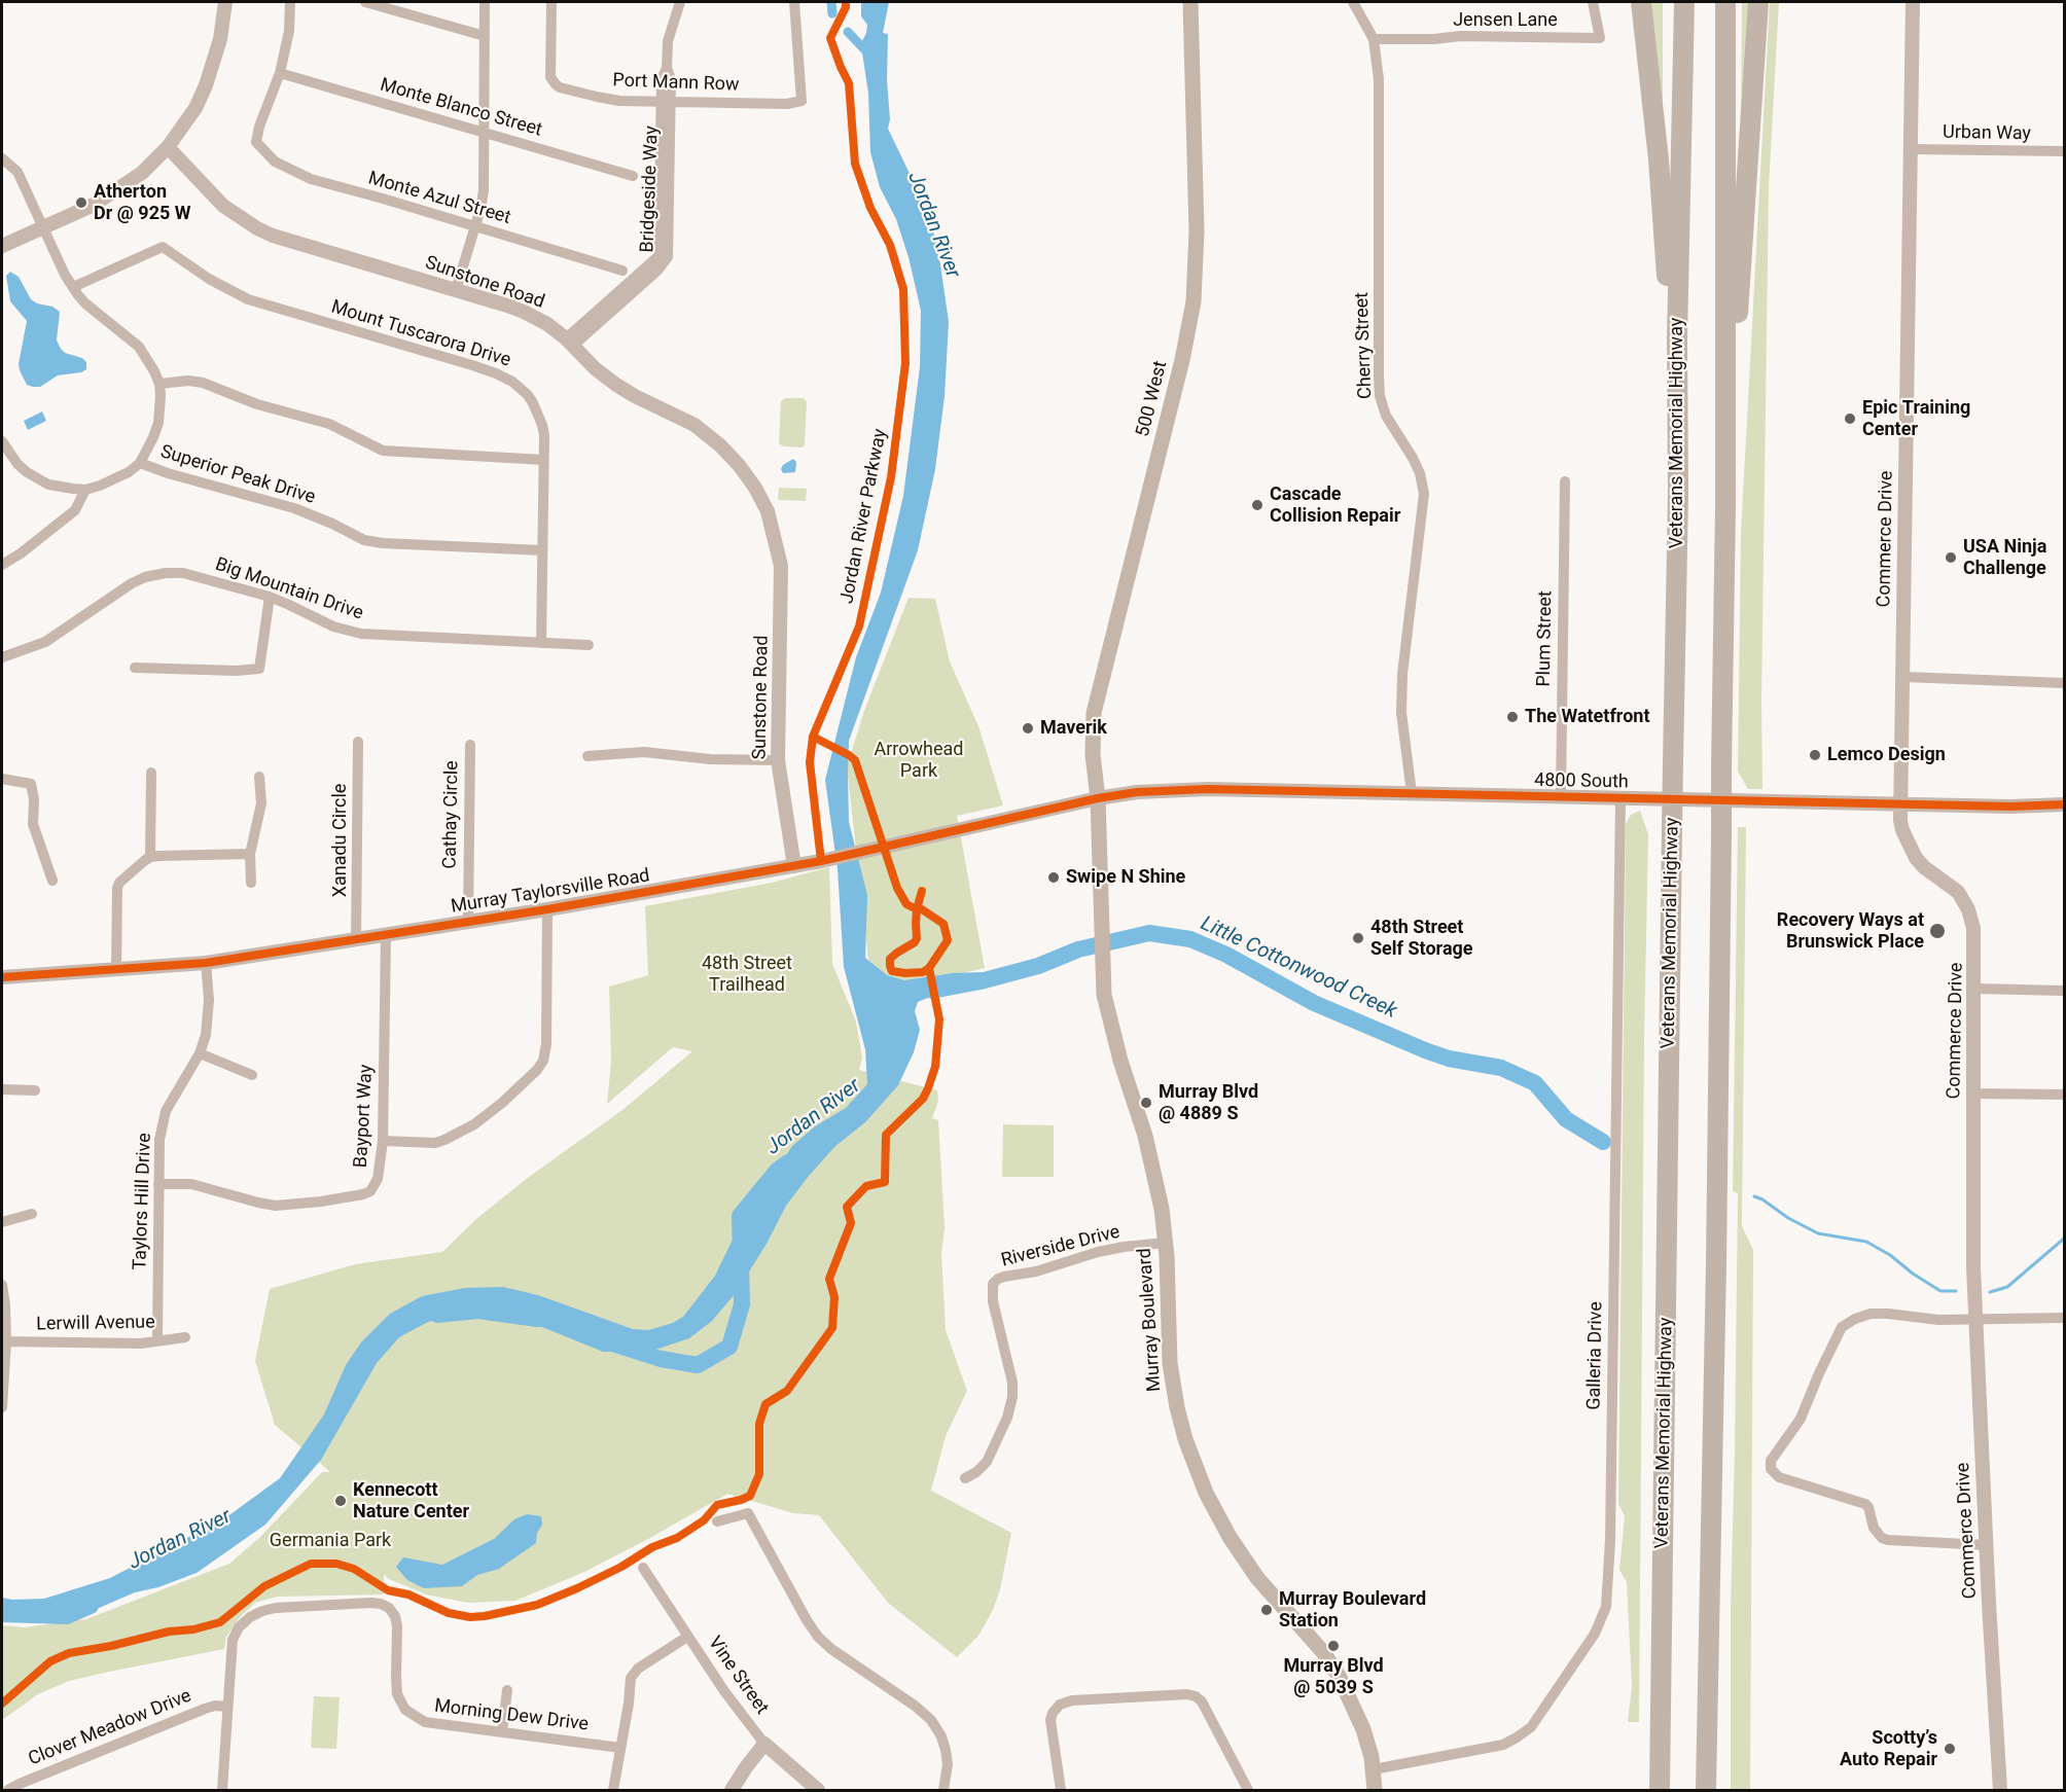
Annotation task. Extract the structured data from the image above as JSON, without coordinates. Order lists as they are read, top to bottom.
{
  "streets": {
    "highway": ["Veterans Memorial Highway"],
    "main road": ["500 West", "Murray Boulevard"],
    "street": [
      "Jensen Lane",
      "Port Mann Row",
      "Monte Blanco Street",
      "Urban Way",
      "Bridgeside Way",
      "Monte Azul Street",
      "Sunstone Road",
      "Mount Tuscarora Drive",
      "Cherry Street",
      "Superior Peak Drive",
      "Commerce Drive",
      "Big Mountain Drive",
      "Plum Street",
      "4800 South",
      "Cathay Circle",
      "Xanadu Circle",
      "Murray Taylorsville Road",
      "Bayport Way",
      "Taylors Hill Drive",
      "Riverside Drive",
      "Lerwill Avenue",
      "Galleria Drive",
      "Vine Street",
      "Morning Dew Drive",
      "Clover Meadow Drive"
    ],
    "cycle path": ["Jordan River Parkway"]
  },
  "crossings": [
    ["Jensen Lane", "Cherry Street"],
    ["Port Mann Row", "Bridgeside Way"],
    ["Monte Blanco Street", "Monte Azul Street"],
    ["Urban Way", "Commerce Drive"],
    ["Bridgeside Way", "Sunstone Road"],
    ["Sunstone Road", "Murray Taylorsville Road"],
    ["Mount Tuscarora Drive", "Superior Peak Drive"],
    ["Mount Tuscarora Drive", "Big Mountain Drive"],
    ["Cherry Street", "4800 South"],
    ["500 West", "4800 South"],
    ["500 West", "Murray Taylorsville Road"],
    ["500 West", "Murray Boulevard"],
    ["Commerce Drive", "4800 South"],
    ["Plum Street", "4800 South"],
    ["4800 South", "Murray Taylorsville Road"],
    ["4800 South", "Murray Boulevard"],
    ["4800 South", "Galleria Drive"],
    ["Cathay Circle", "Murray Taylorsville Road"],
    ["Xanadu Circle", "Murray Taylorsville Road"],
    ["Murray Taylorsville Road", "Bayport Way"],
    ["Murray Taylorsville Road", "Taylors Hill Drive"],
    ["Murray Taylorsville Road", "Murray Boulevard"],
    ["Bayport Way", "Taylors Hill Drive"],
    ["Taylors Hill Drive", "Lerwill Avenue"],
    ["Riverside Drive", "Murray Boulevard"],
    ["Murray Boulevard", "Galleria Drive"],
    ["Morning Dew Drive", "Clover Meadow Drive"]
  ],
  "water": ["Jordan River", "Little Cottonwood Creek"],
  "parks": ["Arrowhead Park", "48th Street Trailhead", "Germania Park"],
  "places": [
    "Atherton Dr @ 925 W",
    "Epic Training Center",
    "Cascade Collision Repair",
    "USA Ninja Challenge",
    "The Watetfront",
    "Maverik",
    "Lemco Design",
    "Swipe N Shine",
    "Recovery Ways at Brunswick Place",
    "48th Street Self Storage",
    "Murray Blvd @ 4889 S",
    "Kennecott Nature Center",
    "Murray Boulevard Station",
    "Murray Blvd @ 5039 S",
    "Scotty’s Auto Repair"
  ]
}
